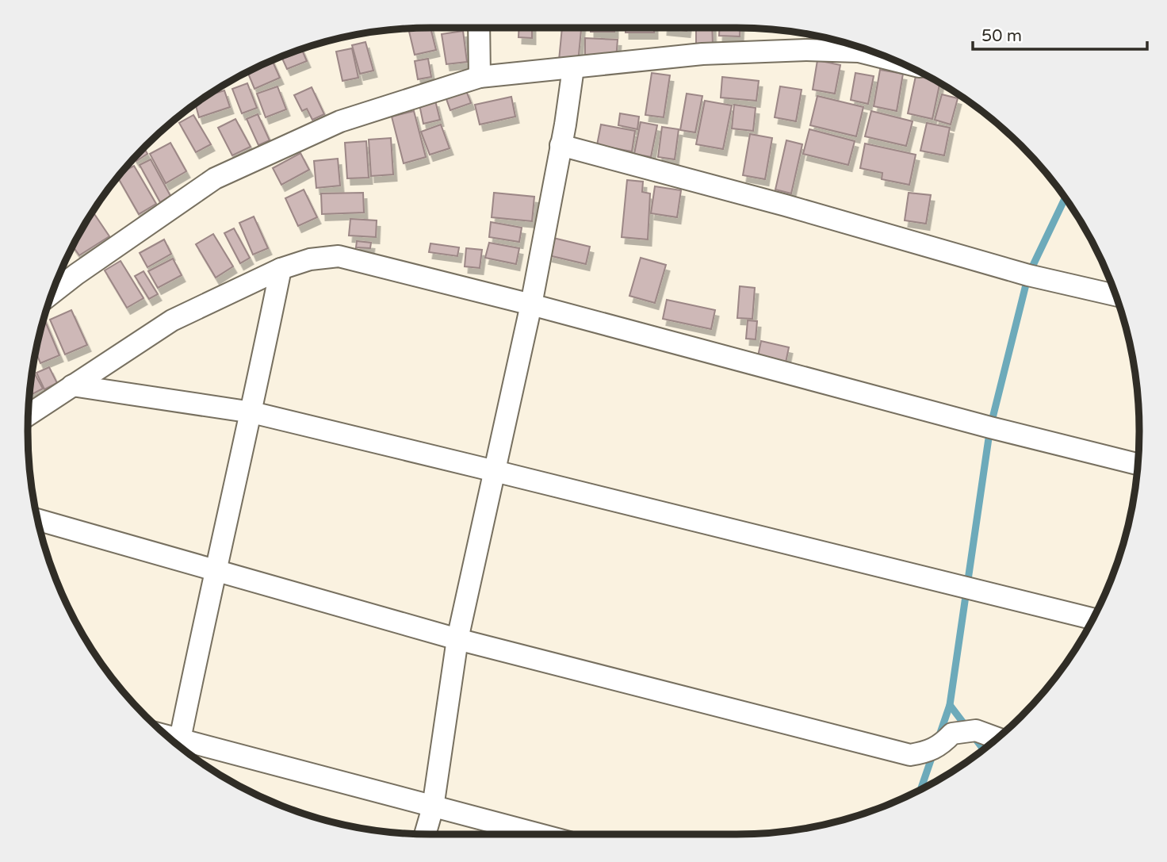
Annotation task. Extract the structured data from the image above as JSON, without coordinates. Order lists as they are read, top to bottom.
{
  "scale_bar": "50 m"
}
